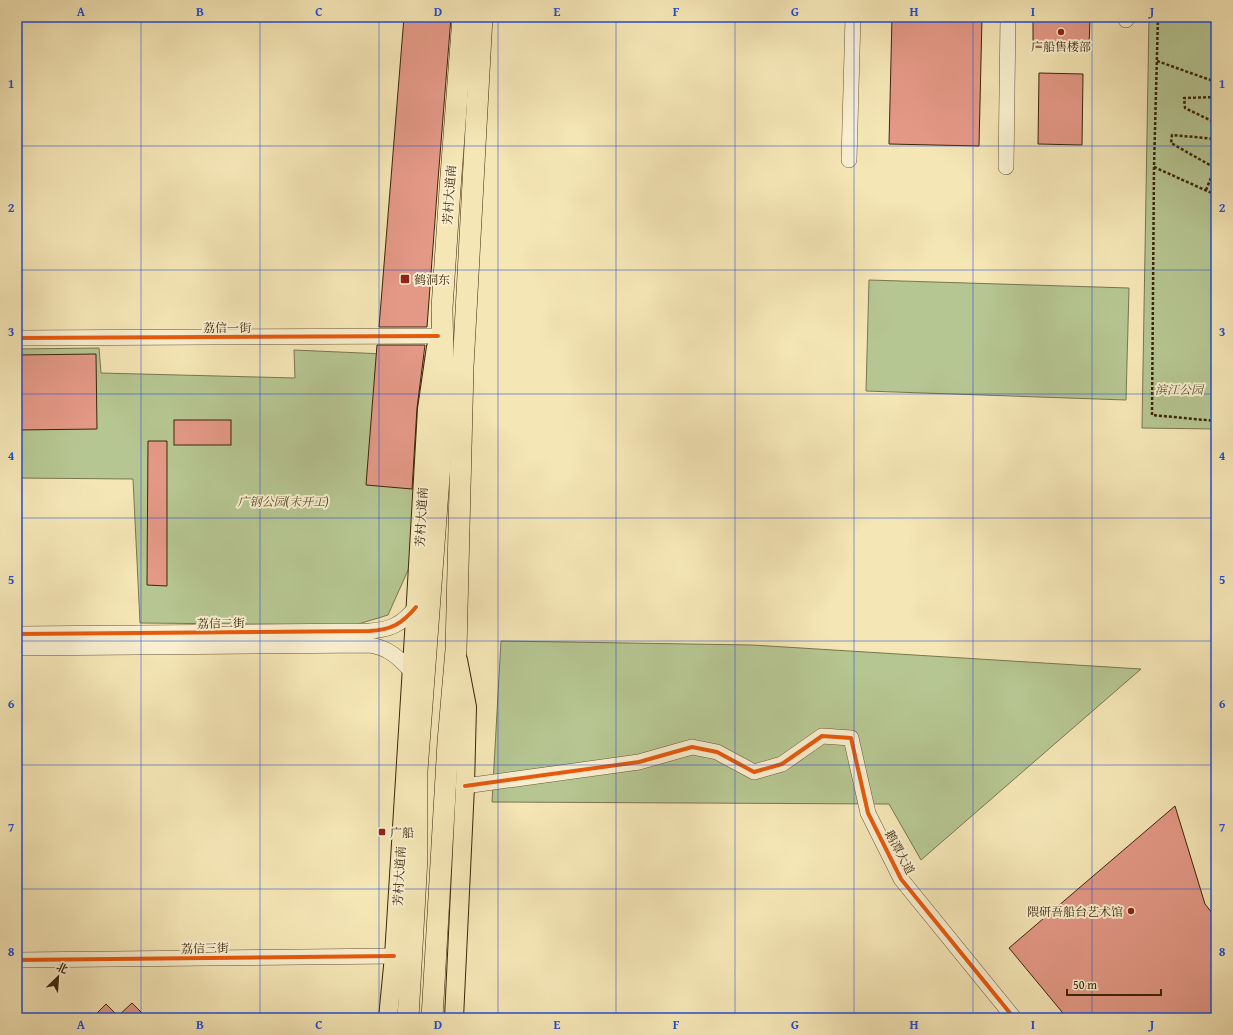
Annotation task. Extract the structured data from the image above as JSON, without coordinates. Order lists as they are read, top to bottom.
{
  "streets": {
    "highway": ["芳村大道南"],
    "street": [
      "荔信一街",
      "荔信二街",
      "鹅潭大道",
      "荔信三街"
    ]
  },
  "crossings": [
    ["芳村大道南", "荔信一街"],
    ["芳村大道南", "荔信二街"],
    ["芳村大道南", "鹅潭大道"],
    ["芳村大道南", "荔信三街"]
  ],
  "parks": ["滨江公园", "广钢公园(未开工)"],
  "places": {
    "other": ["广船售楼部", "隈研吾船台艺术馆"],
    "transit": ["鹤洞东", "广船"]
  },
  "scale_bar": "50 m",
  "north": "top right",
  "grid": {
    "columns": [
      "A",
      "B",
      "C",
      "D",
      "E",
      "F",
      "G",
      "H",
      "I",
      "J"
    ],
    "rows": [
      "1",
      "2",
      "3",
      "4",
      "5",
      "6",
      "7",
      "8"
    ]
  }
}
